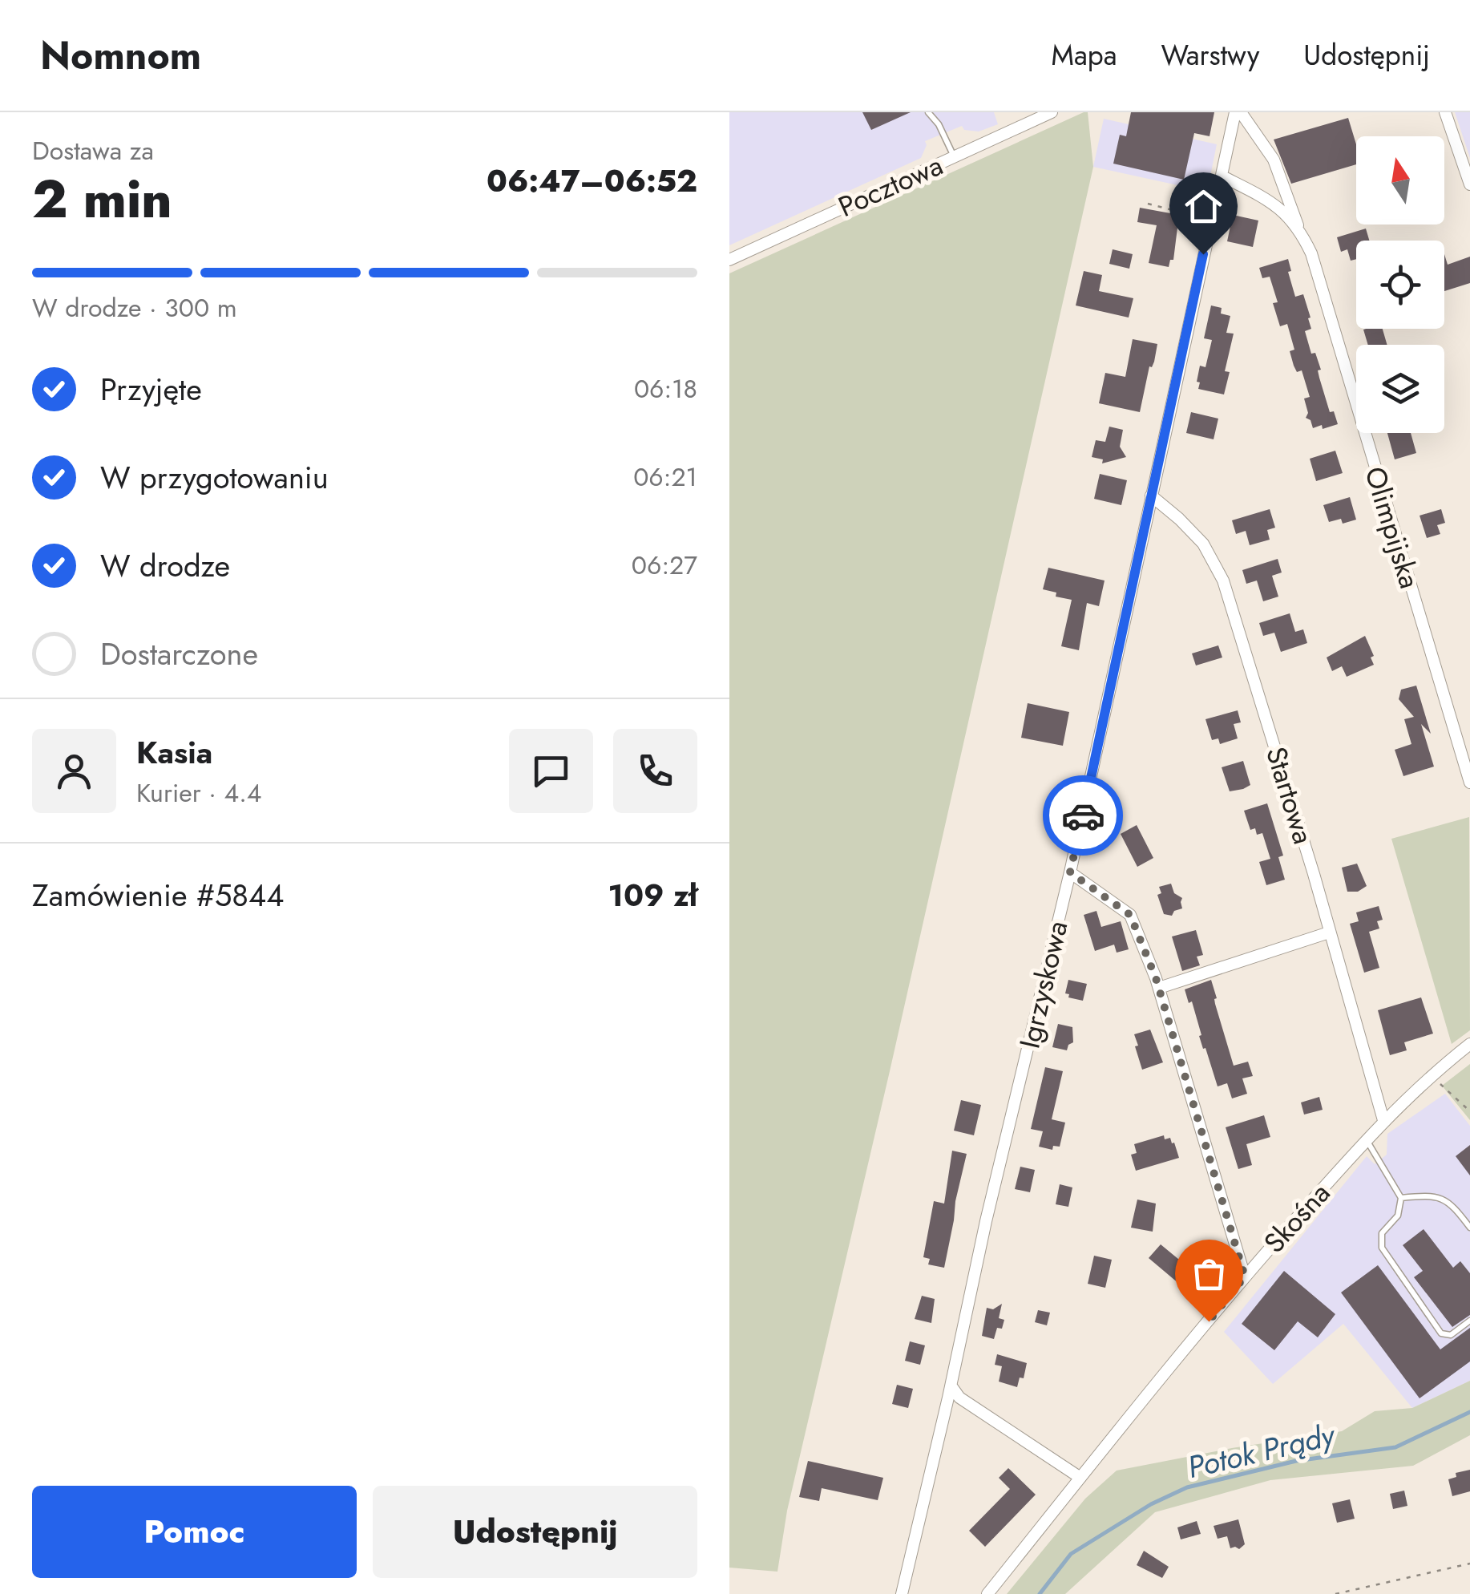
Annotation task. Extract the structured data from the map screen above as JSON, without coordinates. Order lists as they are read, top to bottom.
{
  "streets": {
    "street": [
      "Pocztowa",
      "Olimpijska",
      "Startowa",
      "Igrzyskowa",
      "Skośna"
    ]
  },
  "crossings": [
    ["Olimpijska", "Igrzyskowa"],
    ["Startowa", "Igrzyskowa"],
    ["Startowa", "Skośna"]
  ],
  "water": ["Potok Prądy"],
  "north": "top",
  "page": {
    "header": "Nomnom",
    "nav": ["Mapa", "Warstwy", "Udostępnij"],
    "heading": ["2 min", "Dostawa za", "06:47–06:52"],
    "panel": [
      "Kasia",
      "Kurier · 4.4",
      "Zamówienie #5844",
      "109 zł"
    ],
    "bar": "W drodze · 300 m",
    "list": [
      ["Przyjęte", "06:18"],
      ["W przygotowaniu", "06:21"],
      ["W drodze", "06:27"],
      "Dostarczone"
    ],
    "buttons": ["Pomoc", "Udostępnij"]
  }
}
